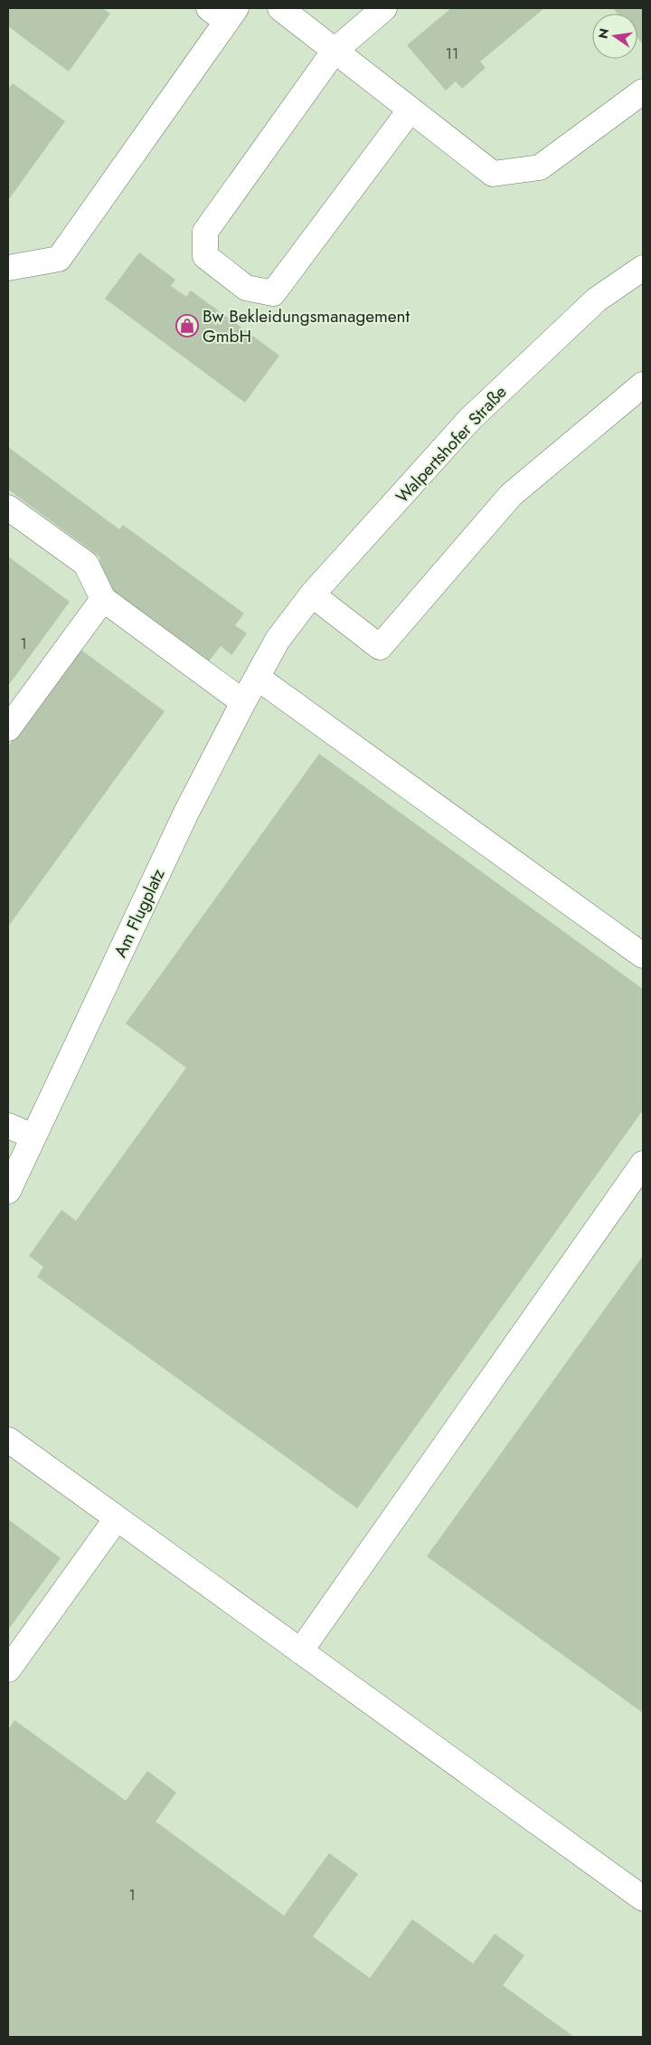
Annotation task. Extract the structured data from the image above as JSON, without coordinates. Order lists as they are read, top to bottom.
{
  "streets": {
    "street": ["Walpertshofer Straße", "Am Flugplatz"]
  },
  "crossings": [
    ["Walpertshofer Straße", "Am Flugplatz"]
  ],
  "places": {
    "shop": ["Bw Bekleidungsmanagement GmbH"]
  },
  "house_numbers": ["11", "1", "1"],
  "north": "left"
}
